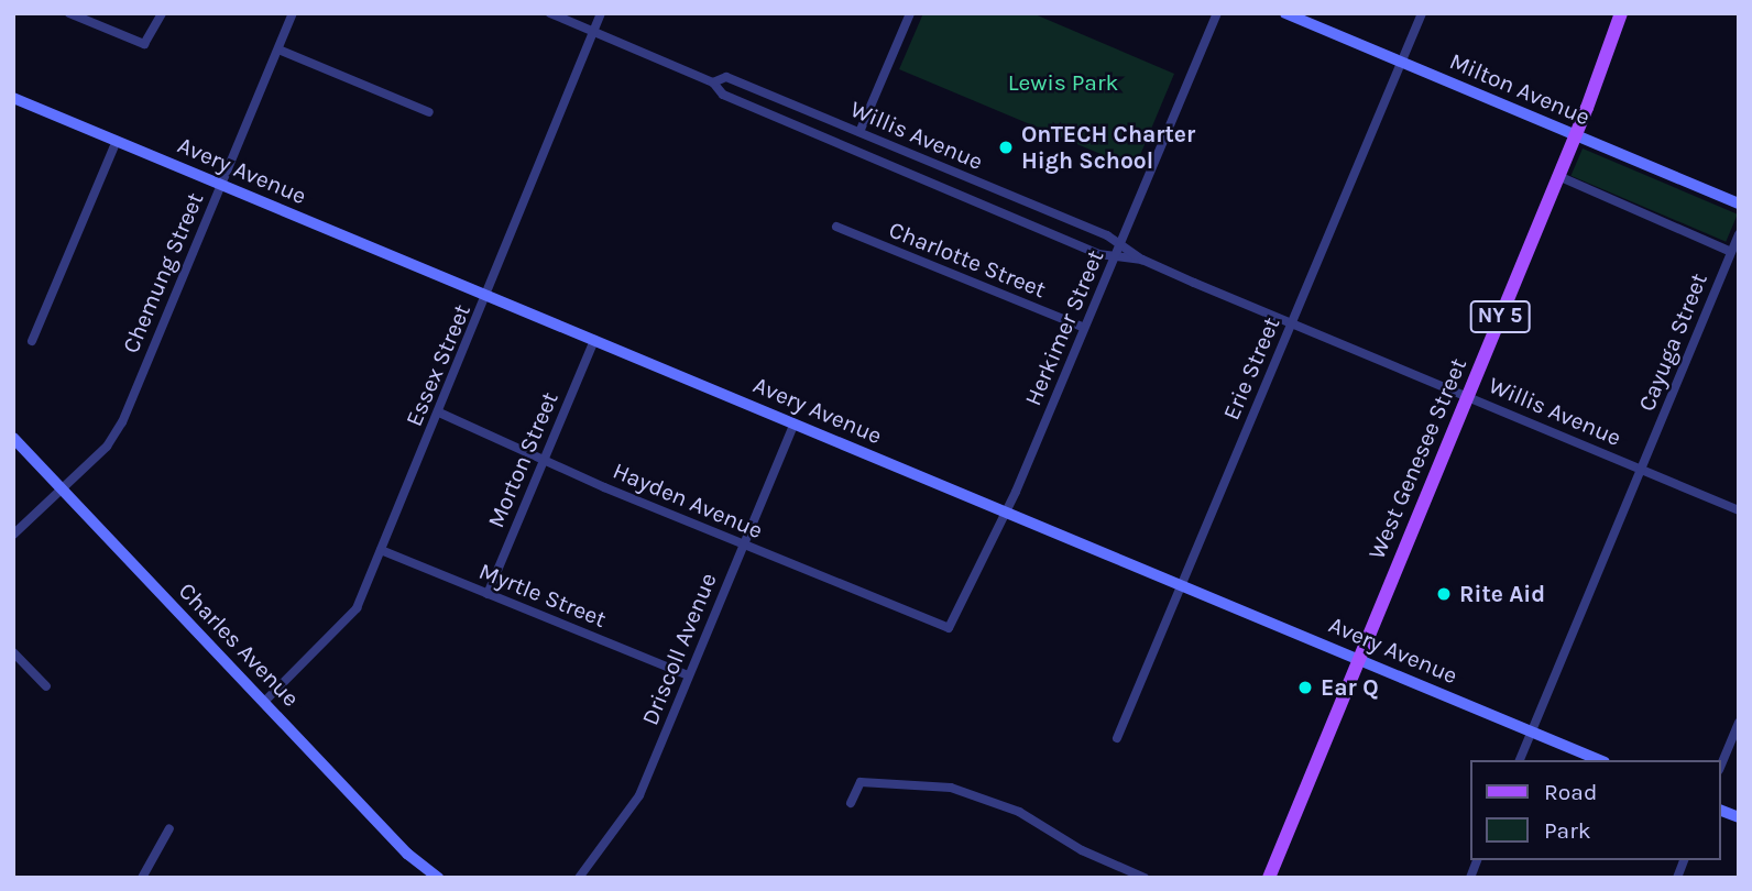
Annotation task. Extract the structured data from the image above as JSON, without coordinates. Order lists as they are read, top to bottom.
{
  "streets": {
    "main road": ["NY 5", "West Genesee Street"],
    "street": [
      "Milton Avenue",
      "Willis Avenue",
      "Avery Avenue",
      "Charlotte Street",
      "Chemung Street",
      "Herkimer Street",
      "Cayuga Street",
      "Essex Street",
      "Erie Street",
      "Morton Street",
      "Hayden Avenue",
      "Myrtle Street",
      "Charles Avenue",
      "Driscoll Avenue"
    ]
  },
  "crossings": [
    ["Milton Avenue", "Erie Street"],
    ["Milton Avenue", "West Genesee Street"],
    ["Willis Avenue", "Herkimer Street"],
    ["Willis Avenue", "Cayuga Street"],
    ["Willis Avenue", "Essex Street"],
    ["Willis Avenue", "Erie Street"],
    ["Willis Avenue", "West Genesee Street"],
    ["Avery Avenue", "Chemung Street"],
    ["Avery Avenue", "Herkimer Street"],
    ["Avery Avenue", "Cayuga Street"],
    ["Avery Avenue", "Essex Street"],
    ["Avery Avenue", "Erie Street"],
    ["Avery Avenue", "West Genesee Street"],
    ["Avery Avenue", "Morton Street"],
    ["Avery Avenue", "Driscoll Avenue"],
    ["Charlotte Street", "Herkimer Street"],
    ["Chemung Street", "Charles Avenue"],
    ["Herkimer Street", "Hayden Avenue"],
    ["Essex Street", "Hayden Avenue"],
    ["Essex Street", "Myrtle Street"],
    ["Essex Street", "Charles Avenue"],
    ["Morton Street", "Hayden Avenue"],
    ["Morton Street", "Myrtle Street"],
    ["Hayden Avenue", "Driscoll Avenue"],
    ["Myrtle Street", "Driscoll Avenue"]
  ],
  "parks": ["Lewis Park"],
  "places": ["OnTECH Charter High School", "Rite Aid", "Ear Q"],
  "legend": ["Road", "Park"]
}
